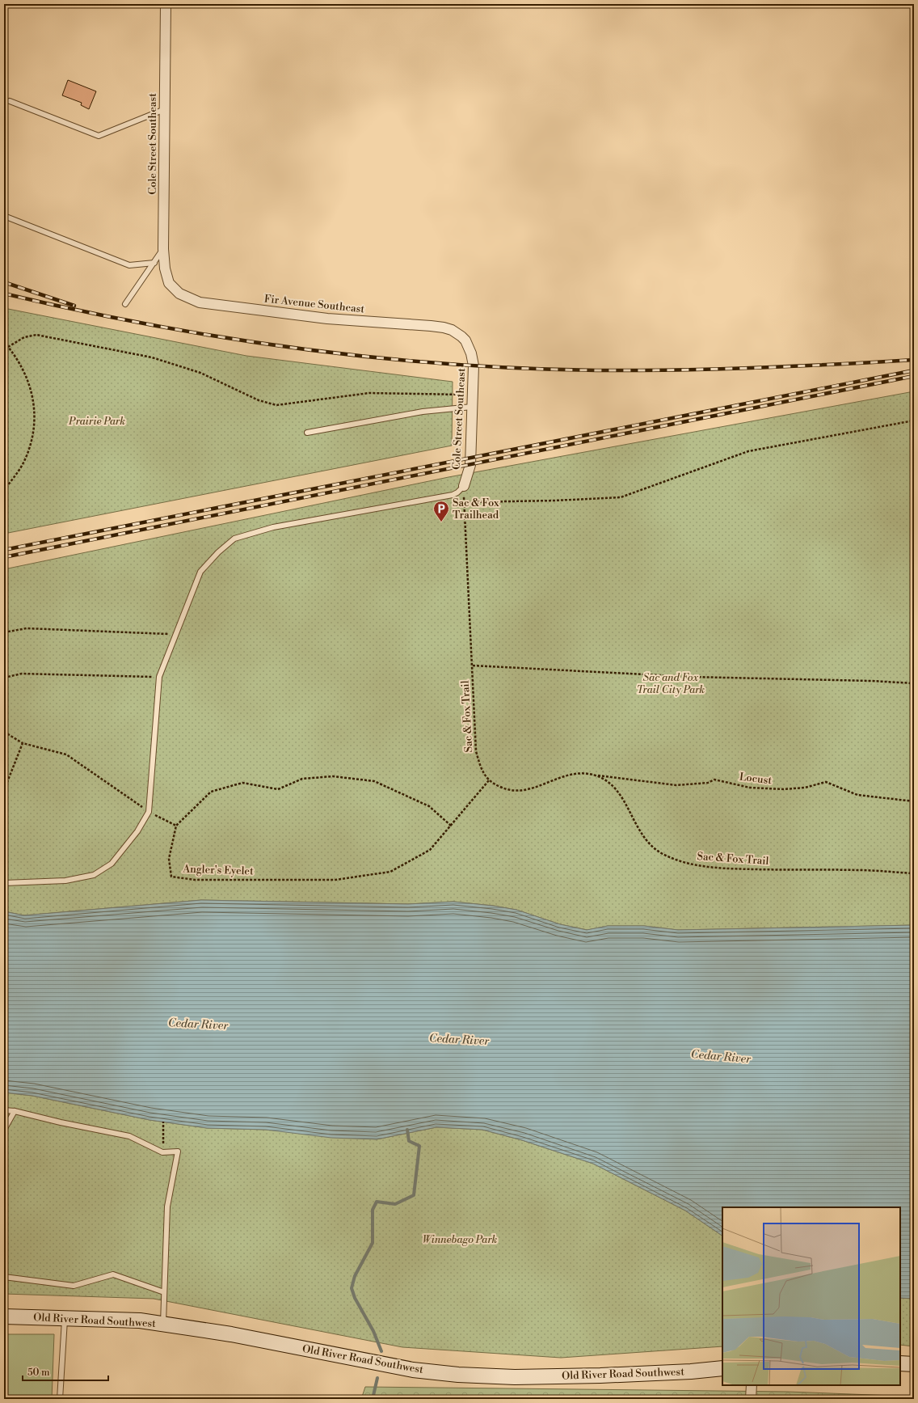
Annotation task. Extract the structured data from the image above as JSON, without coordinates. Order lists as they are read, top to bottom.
{
  "streets": {
    "street": ["Cole Street Southeast", "Fir Avenue Southeast", "Old River Road Southwest"],
    "path": ["Sac & Fox Trail", "Locust", "Angler's Eyelet"]
  },
  "crossings": [
    ["Cole Street Southeast", "Fir Avenue Southeast"],
    ["Cole Street Southeast", "Sac & Fox Trail"],
    ["Sac & Fox Trail", "Locust"],
    ["Sac & Fox Trail", "Angler's Eyelet"]
  ],
  "water": ["Cedar River"],
  "parks": ["Prairie Park", "Sac and Fox Trail City Park", "Winnebago Park"],
  "places": {
    "parking": ["Sac & Fox Trailhead"]
  },
  "scale_bar": "50 m"
}
